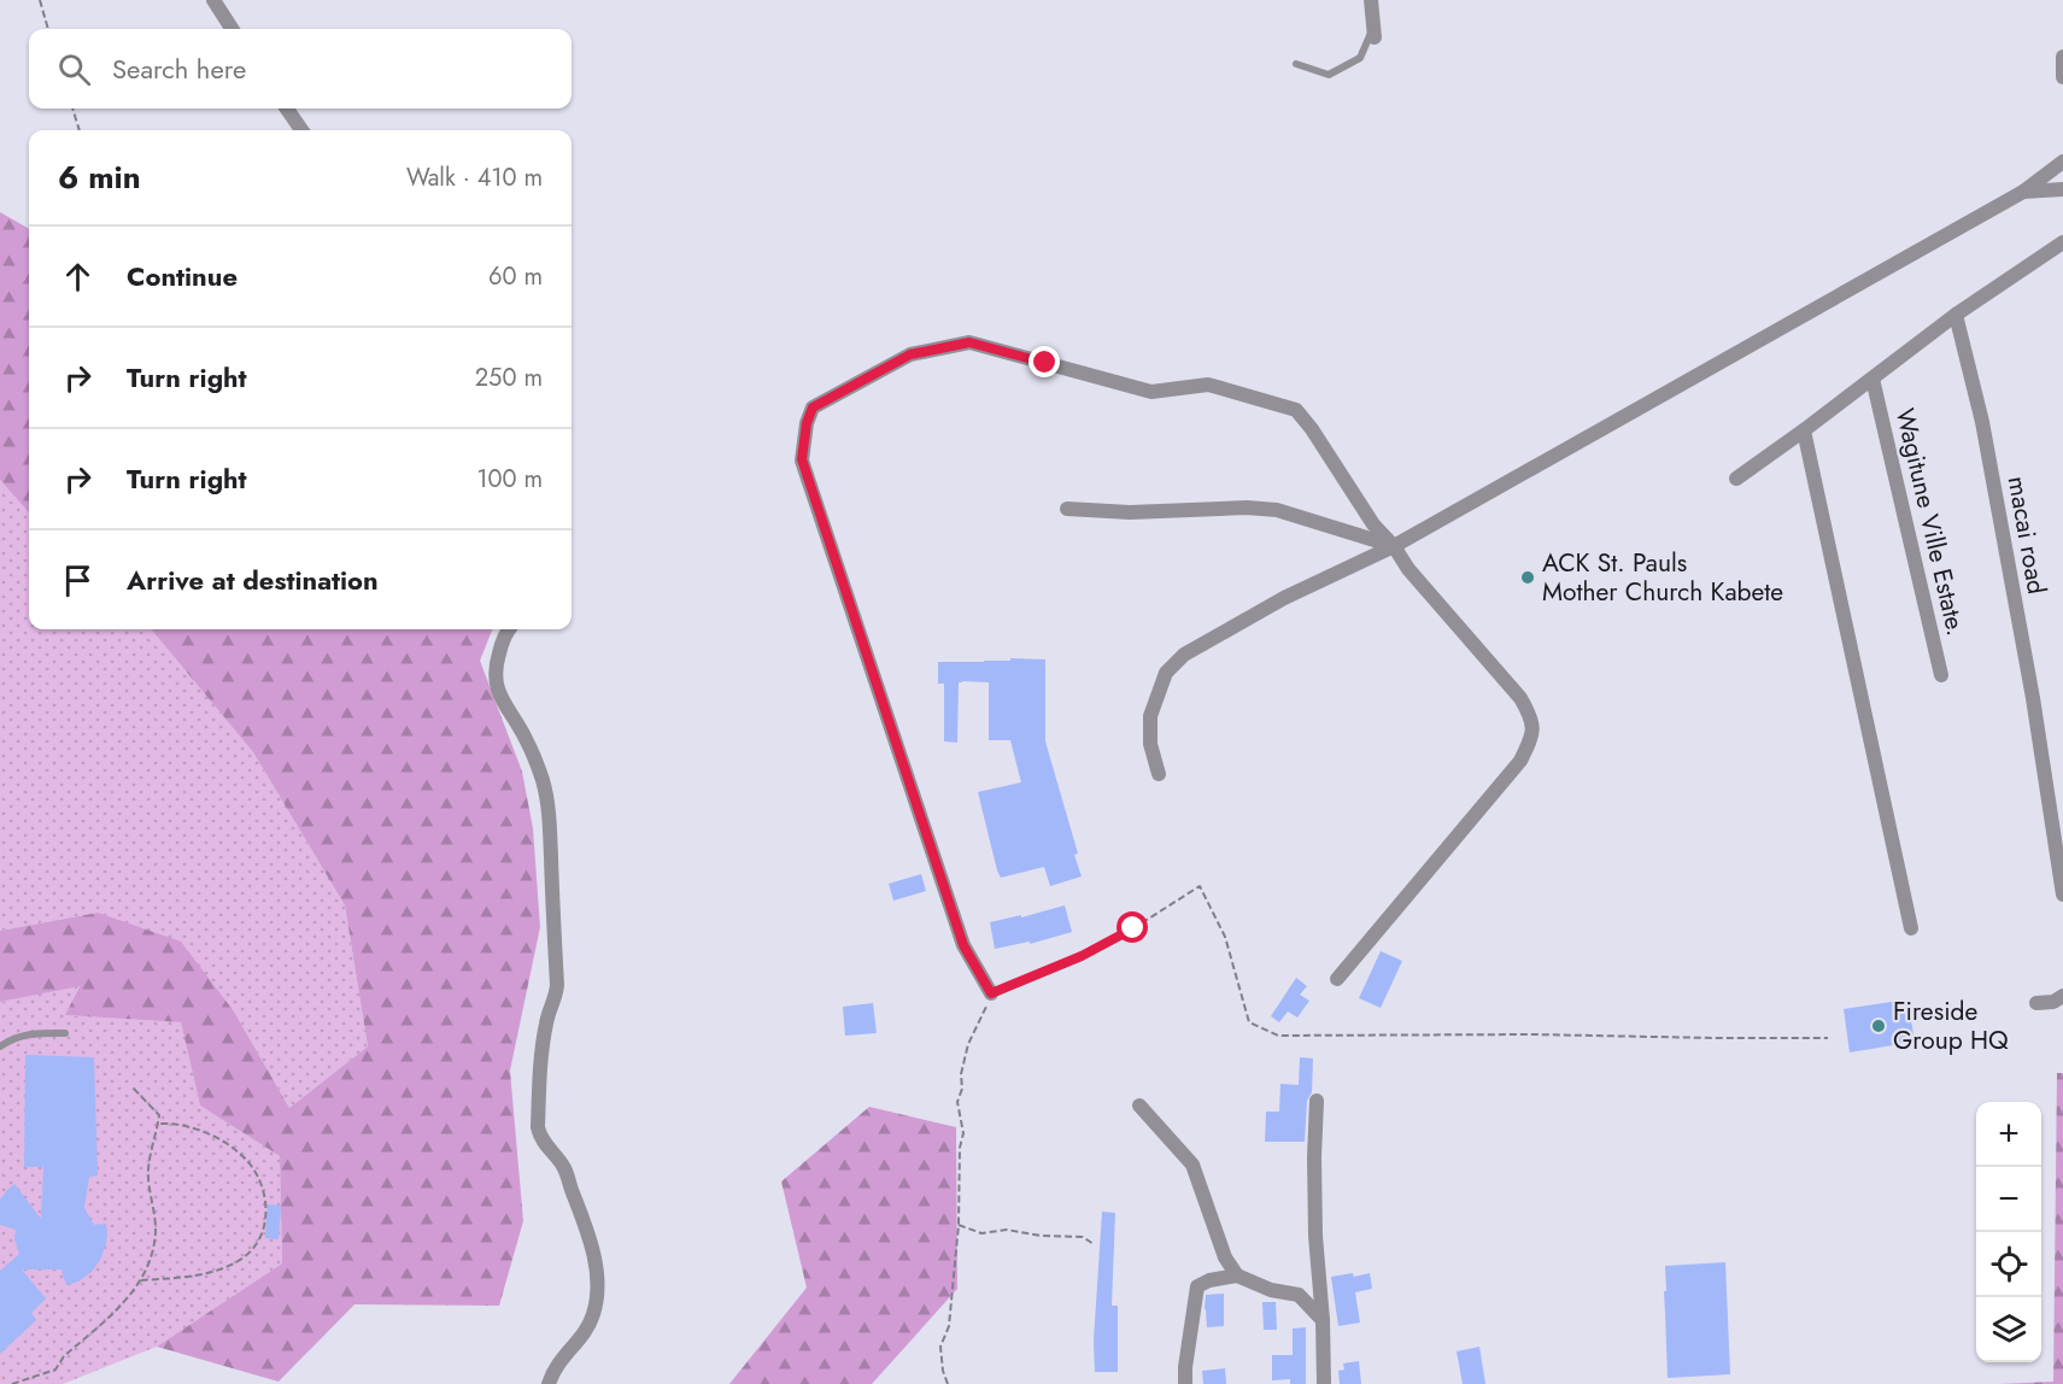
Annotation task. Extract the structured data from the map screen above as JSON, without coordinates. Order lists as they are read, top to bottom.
{
  "streets": {
    "street": ["Wagitune Ville Estate.", "macai road"]
  },
  "places": ["ACK St. Pauls Mother Church Kabete", "Fireside Group HQ"],
  "page": {
    "search": "Search here",
    "heading": ["6 min", "Walk · 410 m"],
    "list": [
      ["Continue", "60 m"],
      ["Turn right", "250 m"],
      ["Turn right", "100 m"],
      "Arrive at destination"
    ],
    "map_buttons": ["+", "−"]
  }
}
